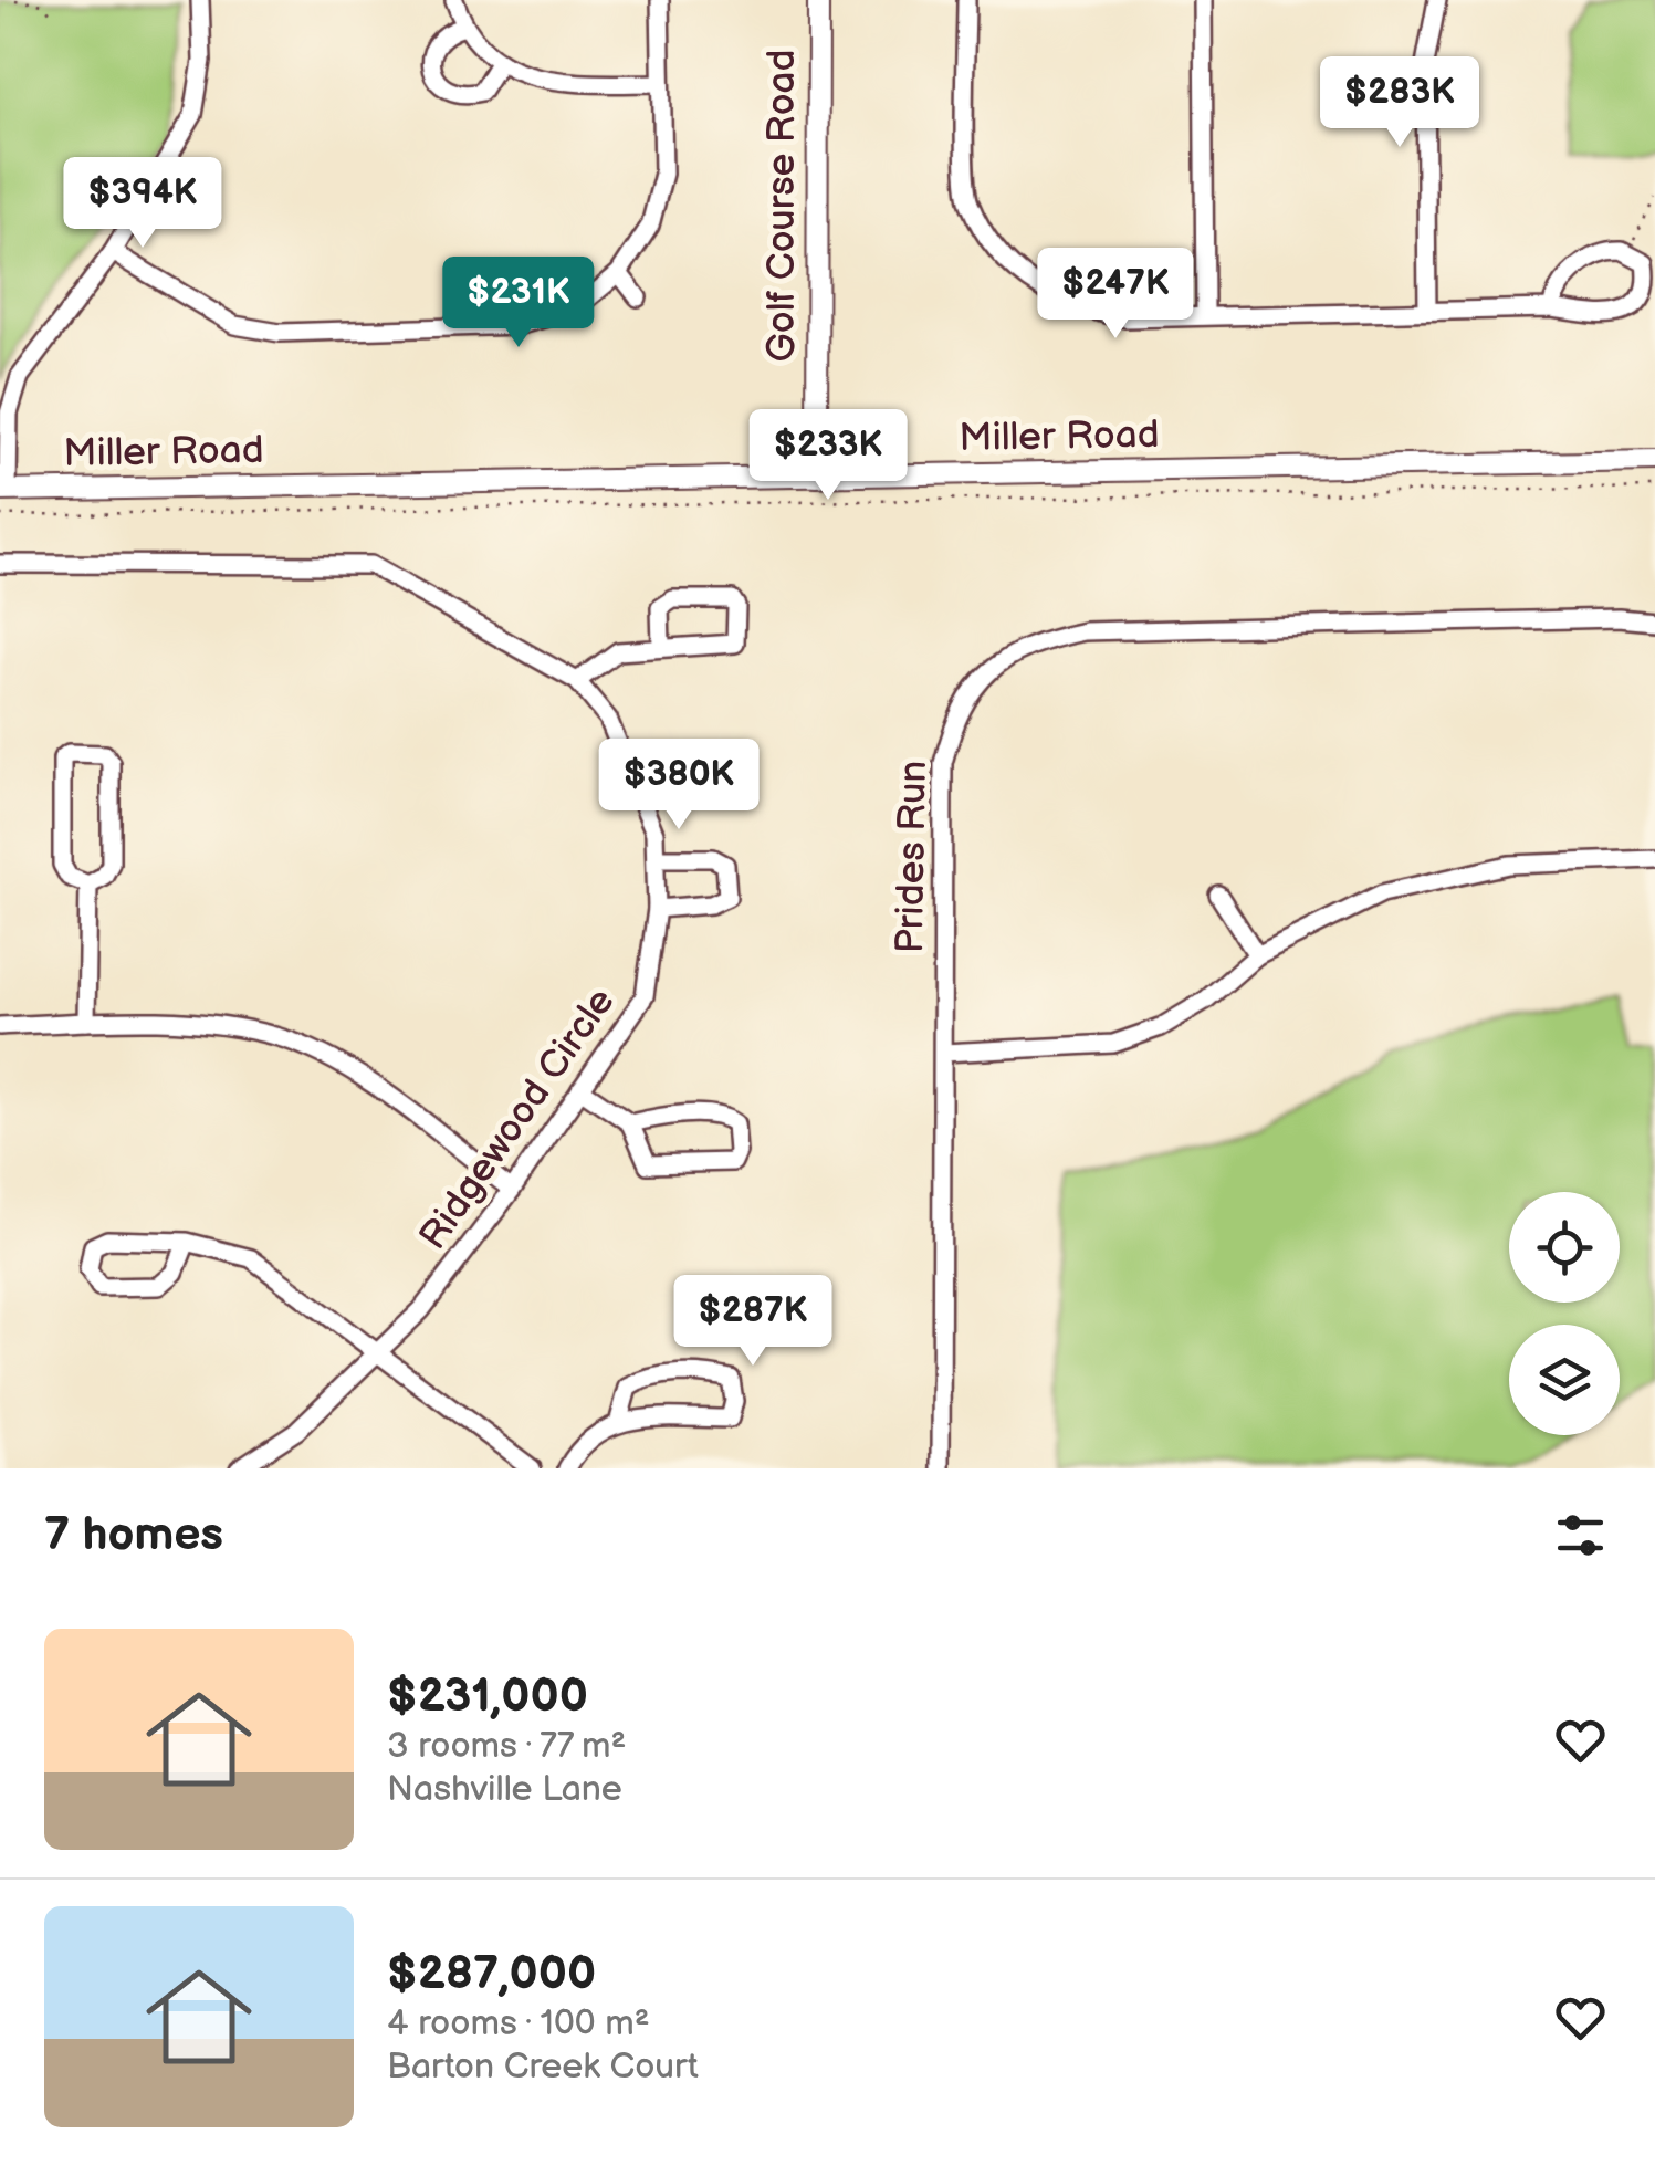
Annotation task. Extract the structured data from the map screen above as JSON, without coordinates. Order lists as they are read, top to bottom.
{
  "streets": {
    "street": [
      "Golf Course Road",
      "Miller Road",
      "Prides Run",
      "Ridgewood Circle"
    ]
  },
  "crossings": [
    ["Golf Course Road", "Miller Road"]
  ],
  "page": {
    "price": [
      "$283K",
      "$394K",
      "$247K",
      "$231K",
      "$233K",
      "$380K",
      "$287K"
    ],
    "heading": "7 homes",
    "list": [
      {
        "name": "$231,000",
        "note": "3 rooms · 77 m² · Nashville Lane"
      },
      {
        "name": "$287,000",
        "note": "4 rooms · 100 m² · Barton Creek Court"
      }
    ]
  }
}
